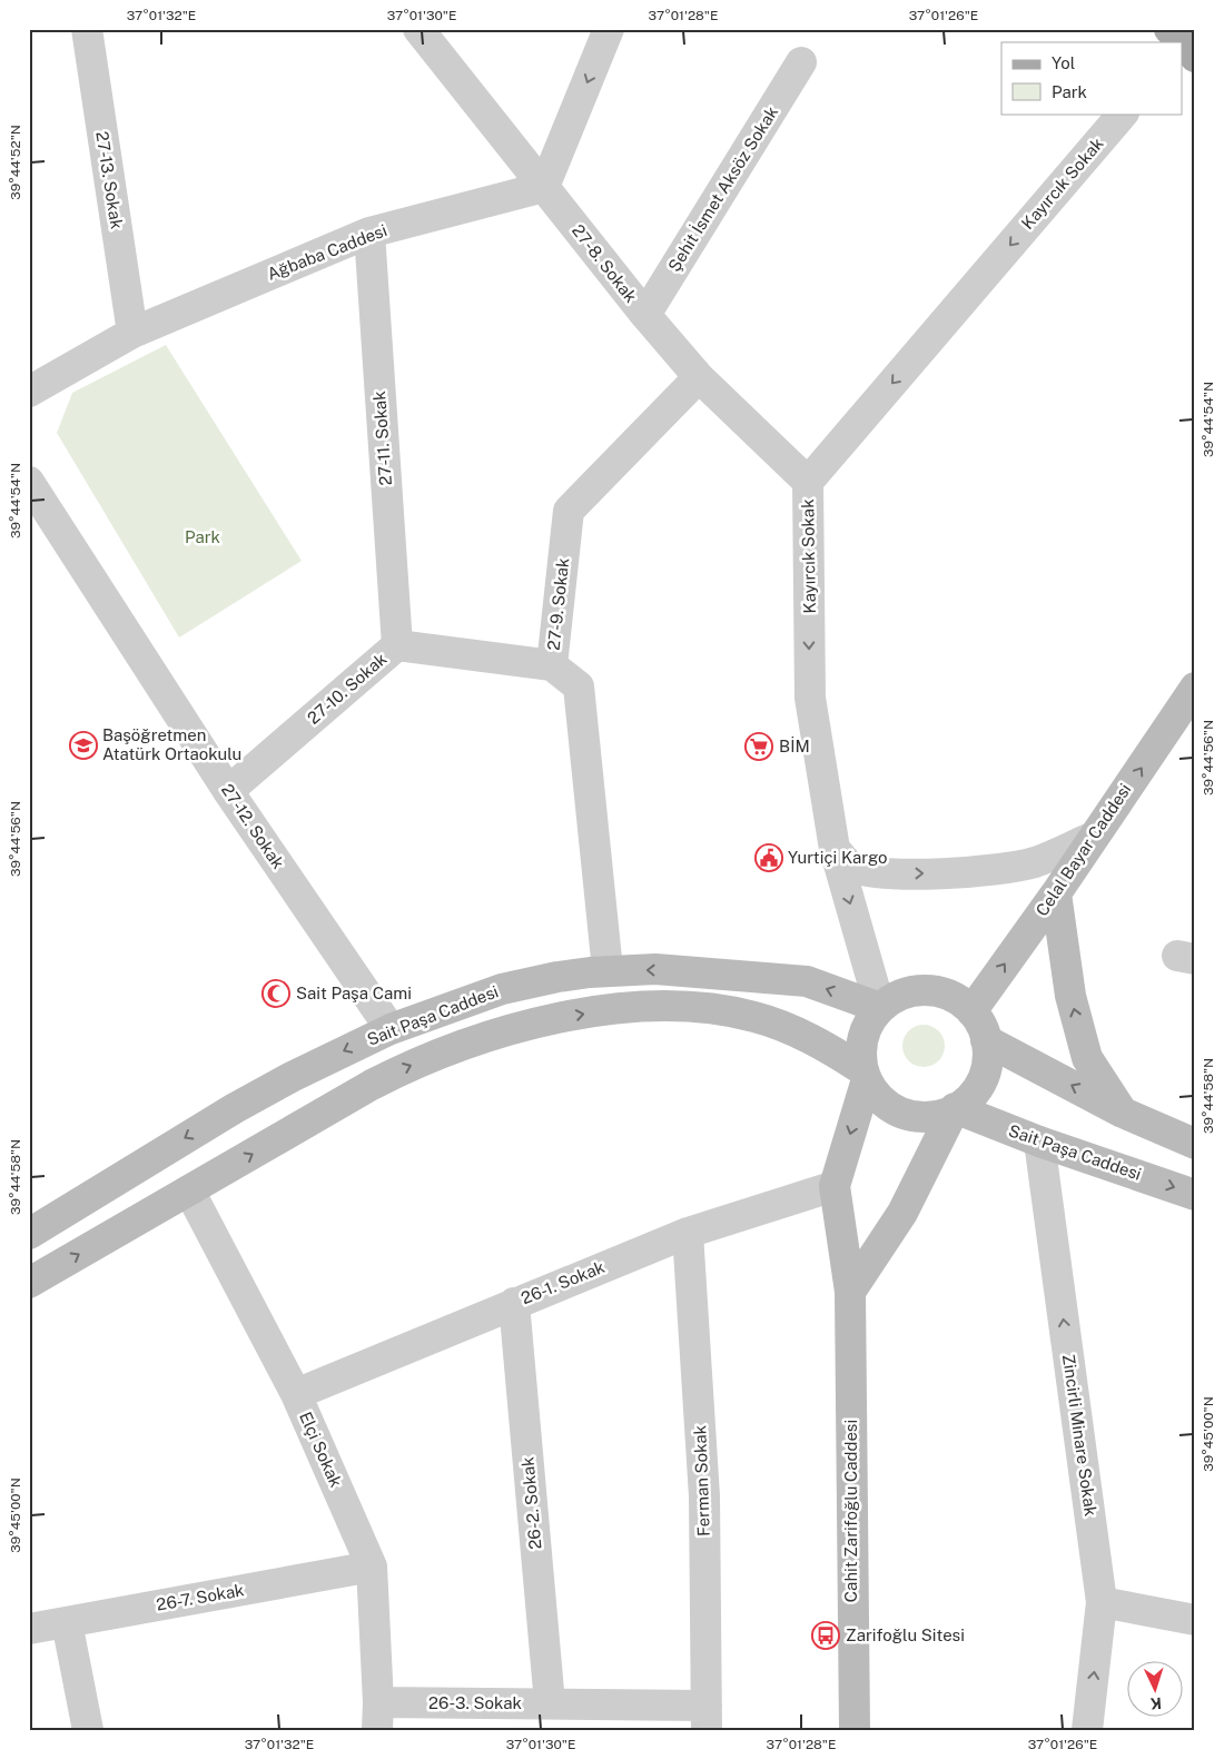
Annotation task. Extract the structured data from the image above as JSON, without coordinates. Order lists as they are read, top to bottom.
{
  "streets": {
    "street": [
      "27-13. Sokak",
      "Kayırcık Sokak",
      "Şehit İsmet Aksöz Sokak",
      "Ağbaba Caddesi",
      "27-8. Sokak",
      "27-11. Sokak",
      "27-9. Sokak",
      "27-10. Sokak",
      "27-12. Sokak",
      "Celal Bayar Caddesi",
      "Sait Paşa Caddesi",
      "26-1. Sokak",
      "Zincirli Minare Sokak",
      "Elçi Sokak",
      "Ferman Sokak",
      "26-2. Sokak",
      "Cahit Zarifoğlu Caddesi",
      "26-7. Sokak",
      "26-3. Sokak"
    ]
  },
  "crossings": [
    ["27-13. Sokak", "Ağbaba Caddesi"],
    ["Kayırcık Sokak", "27-8. Sokak"],
    ["Kayırcık Sokak", "Celal Bayar Caddesi"],
    ["Kayırcık Sokak", "Sait Paşa Caddesi"],
    ["Kayırcık Sokak", "Cahit Zarifoğlu Caddesi"],
    ["Şehit İsmet Aksöz Sokak", "27-8. Sokak"],
    ["Ağbaba Caddesi", "27-8. Sokak"],
    ["Ağbaba Caddesi", "27-11. Sokak"],
    ["27-8. Sokak", "27-9. Sokak"],
    ["27-11. Sokak", "27-10. Sokak"],
    ["27-9. Sokak", "27-10. Sokak"],
    ["27-9. Sokak", "Sait Paşa Caddesi"],
    ["27-10. Sokak", "27-12. Sokak"],
    ["27-12. Sokak", "Sait Paşa Caddesi"],
    ["Celal Bayar Caddesi", "Sait Paşa Caddesi"],
    ["Celal Bayar Caddesi", "Cahit Zarifoğlu Caddesi"],
    ["Sait Paşa Caddesi", "Zincirli Minare Sokak"],
    ["Sait Paşa Caddesi", "Cahit Zarifoğlu Caddesi"],
    ["26-1. Sokak", "Elçi Sokak"],
    ["26-1. Sokak", "Ferman Sokak"],
    ["26-1. Sokak", "26-2. Sokak"],
    ["26-1. Sokak", "Cahit Zarifoğlu Caddesi"],
    ["Elçi Sokak", "26-7. Sokak"],
    ["Elçi Sokak", "26-3. Sokak"],
    ["Ferman Sokak", "26-3. Sokak"],
    ["26-2. Sokak", "26-3. Sokak"]
  ],
  "one_way": ["Kayırcık Sokak", "Celal Bayar Caddesi", "Zincirli Minare Sokak"],
  "parks": ["Park"],
  "places": {
    "school or university": ["Başöğretmen Atatürk Ortaokulu"],
    "supermarket": ["BİM"],
    "public building": ["Yurtiçi Kargo"],
    "mosque": ["Sait Paşa Cami"],
    "bus stop": ["Zarifoğlu Sitesi"]
  },
  "legend": ["Yol", "Park"],
  "north": "bottom",
  "coordinates": [
    "37°01'32\"E",
    "37°01'30\"E",
    "37°01'28\"E",
    "37°01'26\"E",
    "39°44'52\"N",
    "39°44'54\"N",
    "39°44'56\"N",
    "39°44'58\"N",
    "39°45'00\"N"
  ]
}
